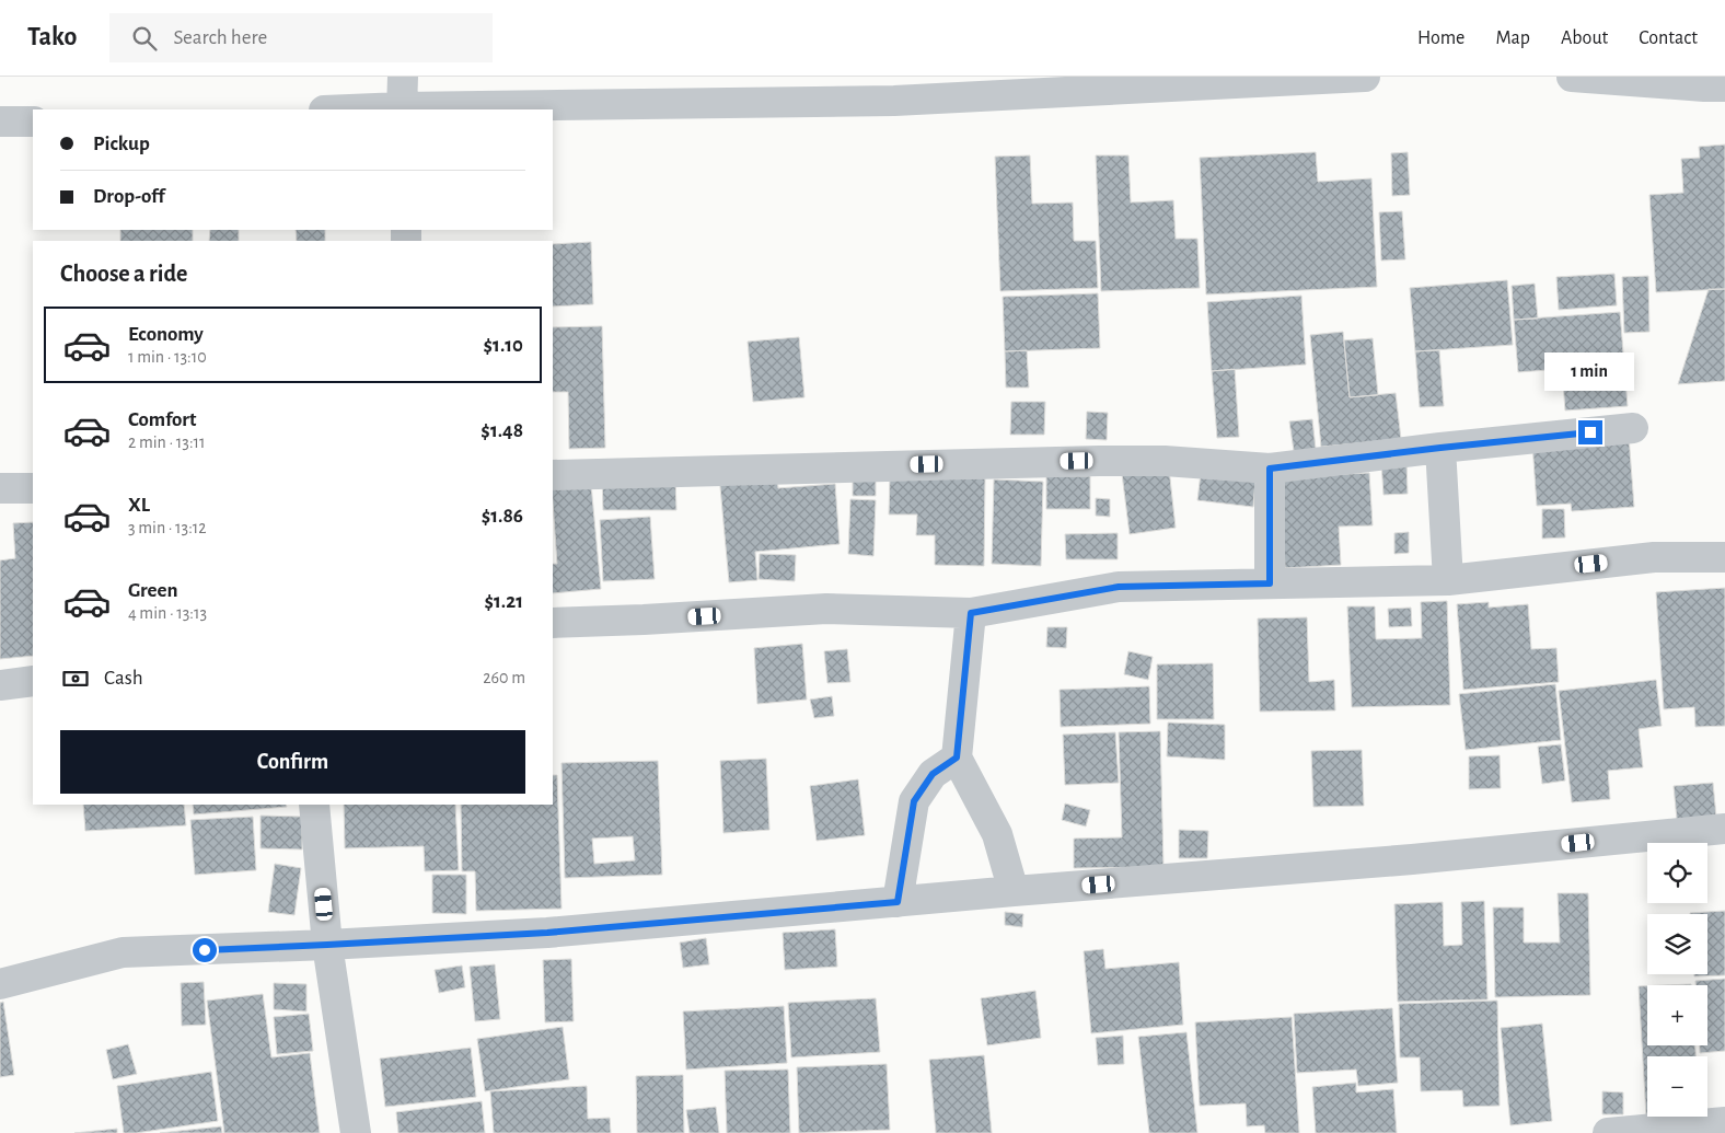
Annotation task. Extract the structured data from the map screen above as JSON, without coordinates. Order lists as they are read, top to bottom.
{
  "page": {
    "header": "Tako",
    "search": "Search here",
    "nav": [
      "Home",
      "Map",
      "About",
      "Contact"
    ],
    "banner": ["Pickup", "Drop-off"],
    "heading": "Choose a ride",
    "list": [
      {
        "name": "Economy",
        "note": "1 min · 13:10",
        "value": "$1.10"
      },
      {
        "name": "Comfort",
        "note": "2 min · 13:11",
        "value": "$1.48"
      },
      {
        "name": "XL",
        "note": "3 min · 13:12",
        "value": "$1.86"
      },
      {
        "name": "Green",
        "note": "4 min · 13:13",
        "value": "$1.21"
      }
    ],
    "bubble": "1 min",
    "pay": ["Cash", "260 m"],
    "buttons": "Confirm",
    "map_buttons": ["+", "−"]
  }
}
